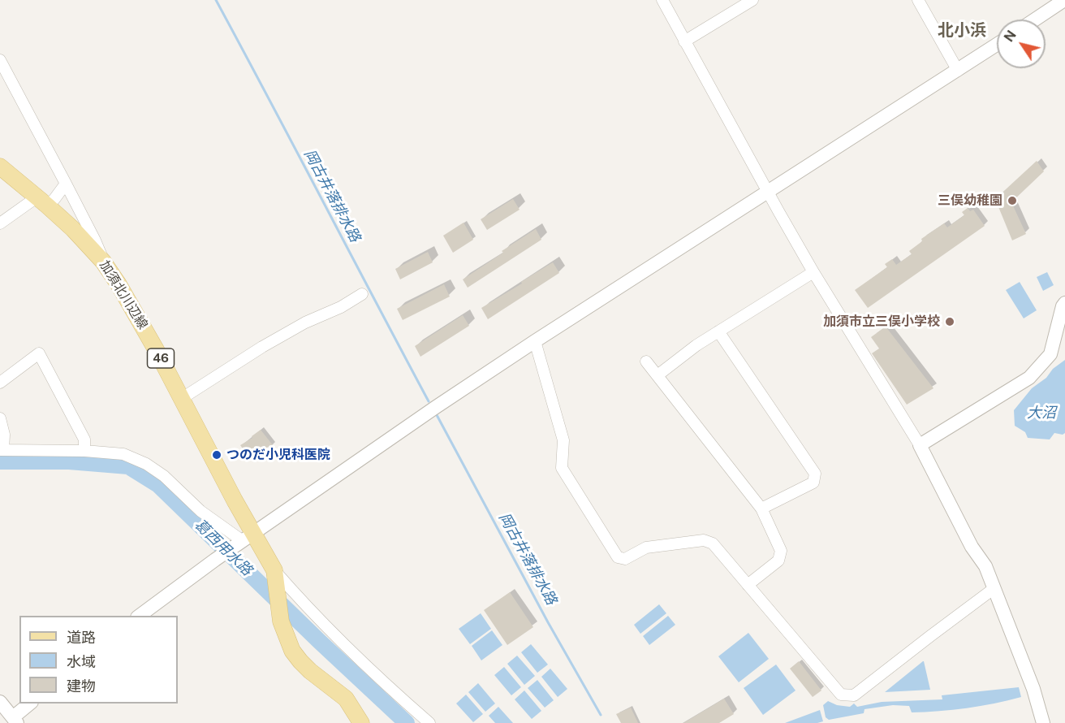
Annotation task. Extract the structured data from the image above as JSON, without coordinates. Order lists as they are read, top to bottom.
{
  "streets": {
    "main road": ["加須北川辺線", "46"]
  },
  "crossings": [
    ["加須北川辺線", "46"]
  ],
  "districts": ["北小浜"],
  "water": ["岡古井落排水路", "大沼", "葛西用水路"],
  "places": ["三俣幼稚園", "加須市立三俣小学校", "つのだ小児科医院"],
  "legend": ["道路", "水域", "建物"],
  "north": "top left"
}
